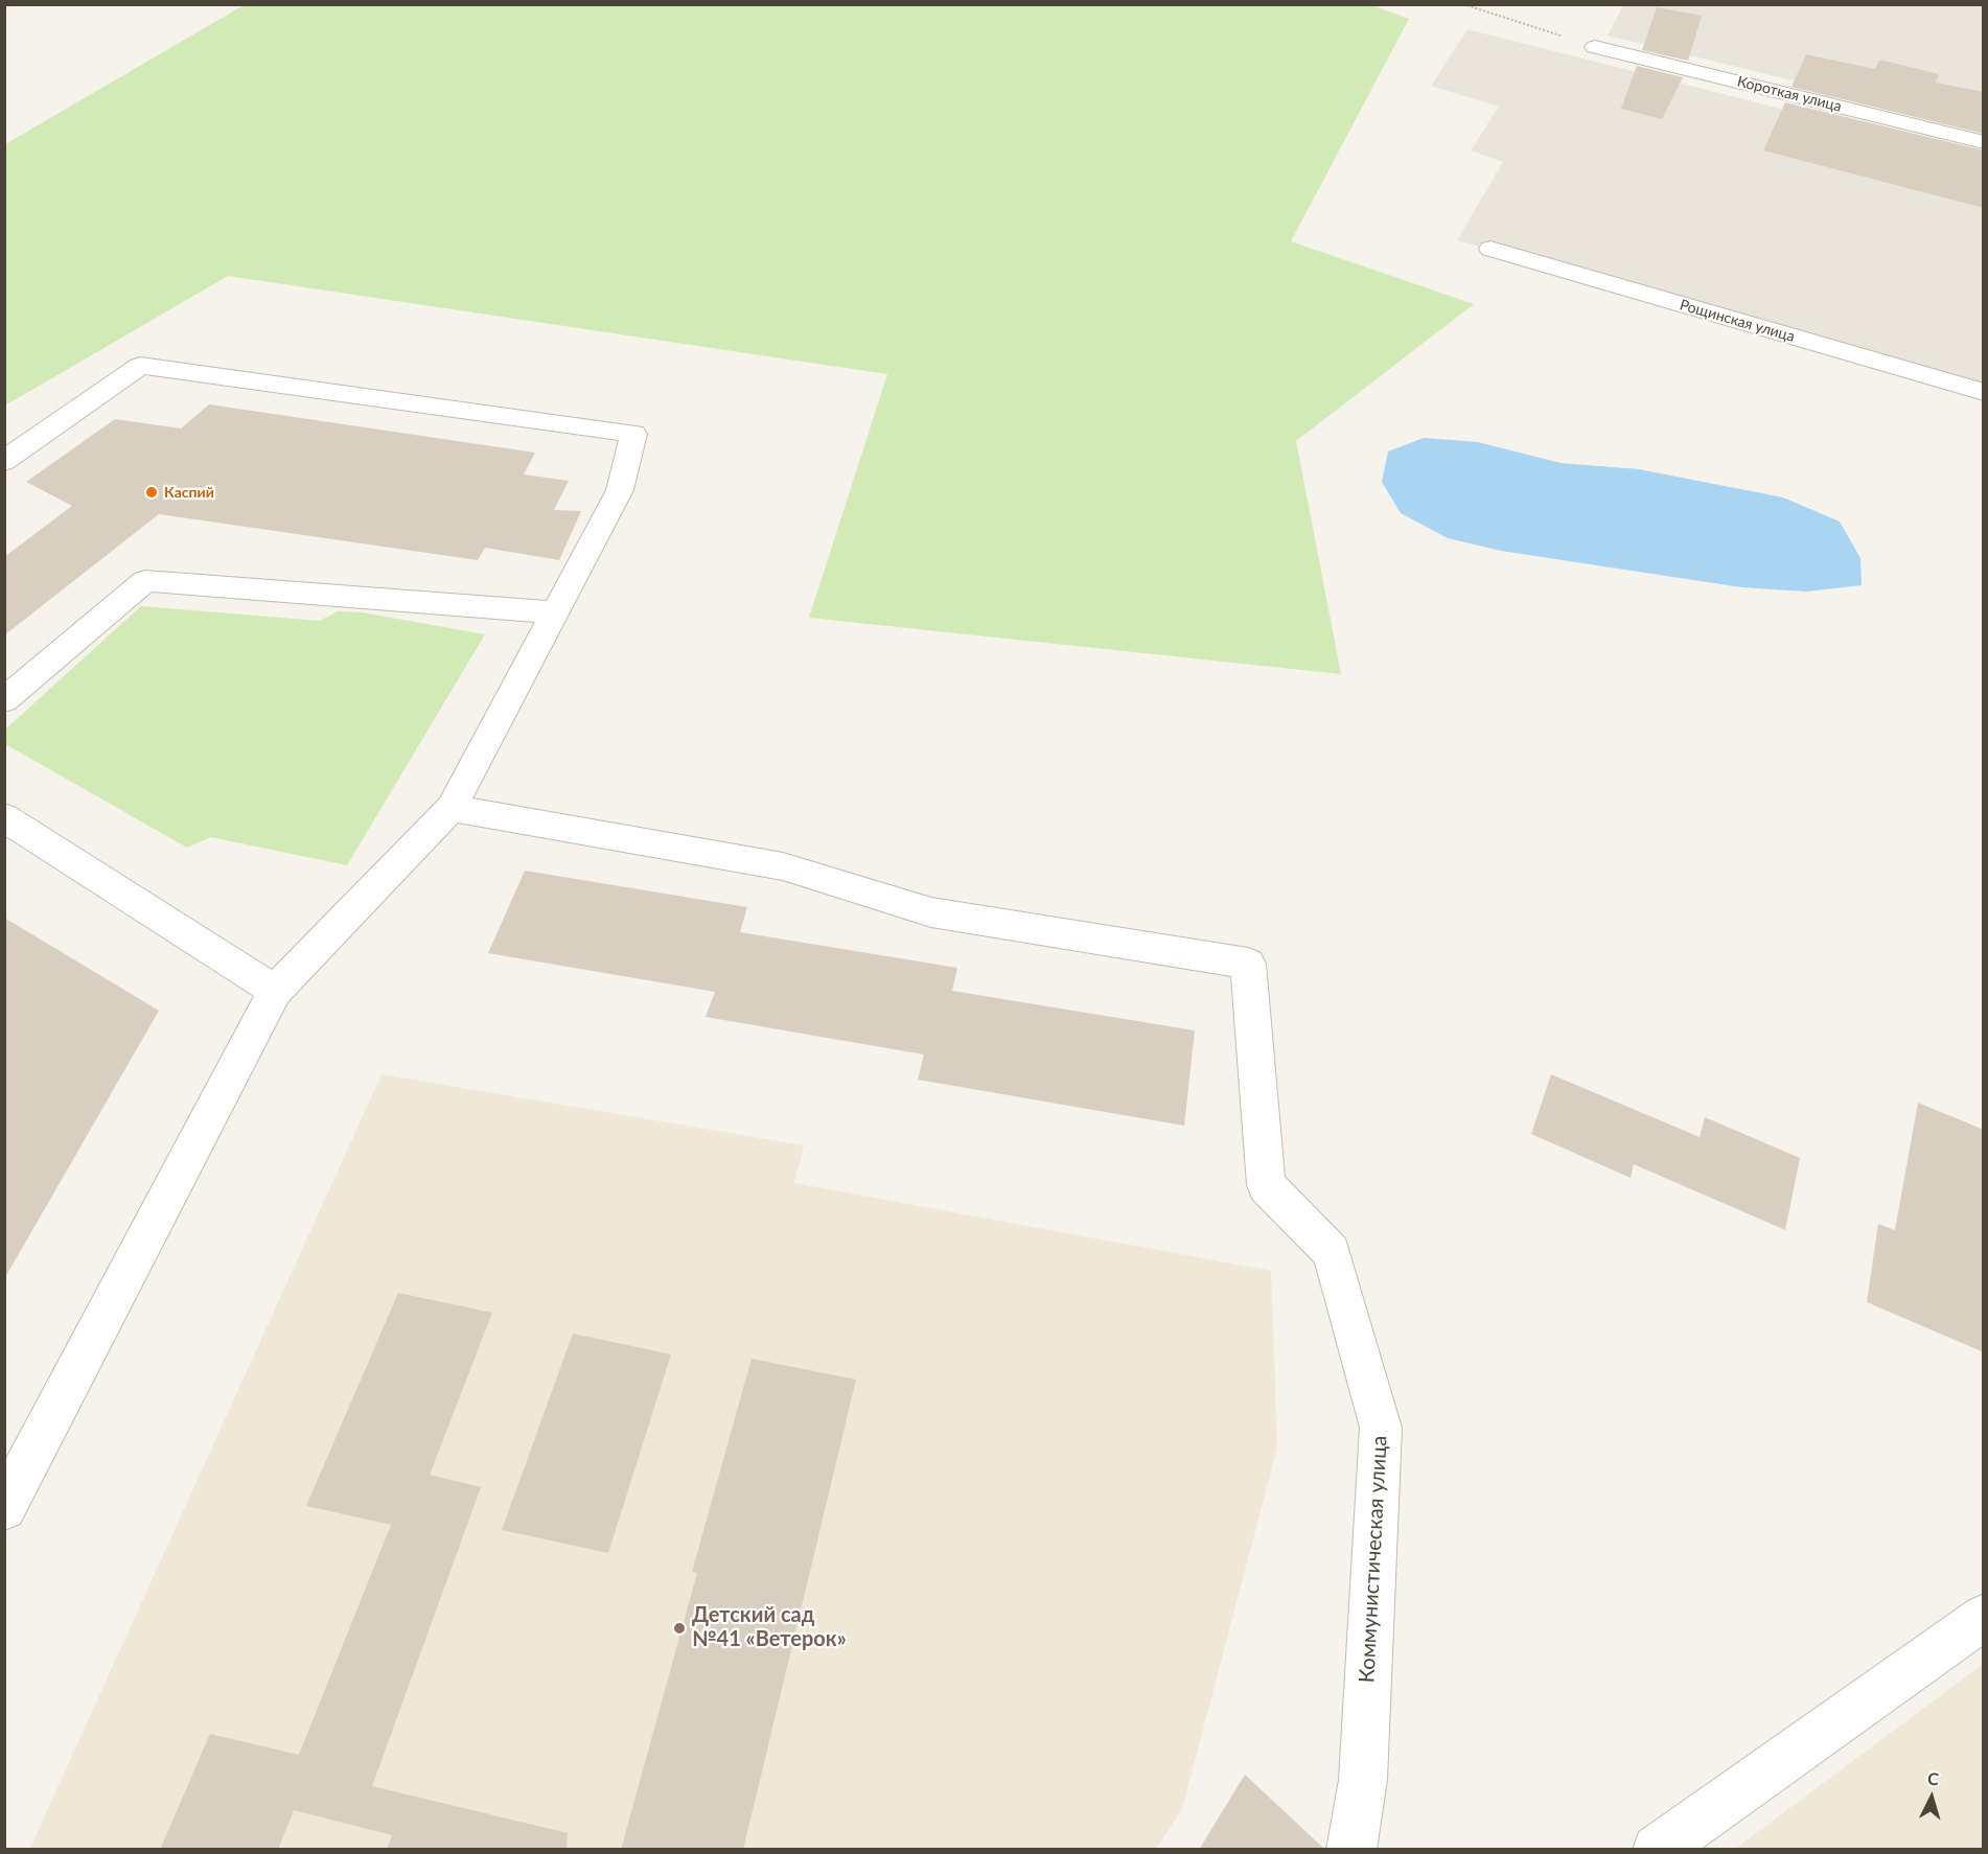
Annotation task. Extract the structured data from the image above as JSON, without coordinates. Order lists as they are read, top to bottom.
{
  "streets": {
    "street": ["Короткая улица", "Рощинская улица", "Коммунистическая улица"]
  },
  "places": ["Каспий", "Детский сад №41 «Ветерок»"],
  "north": "top"
}
